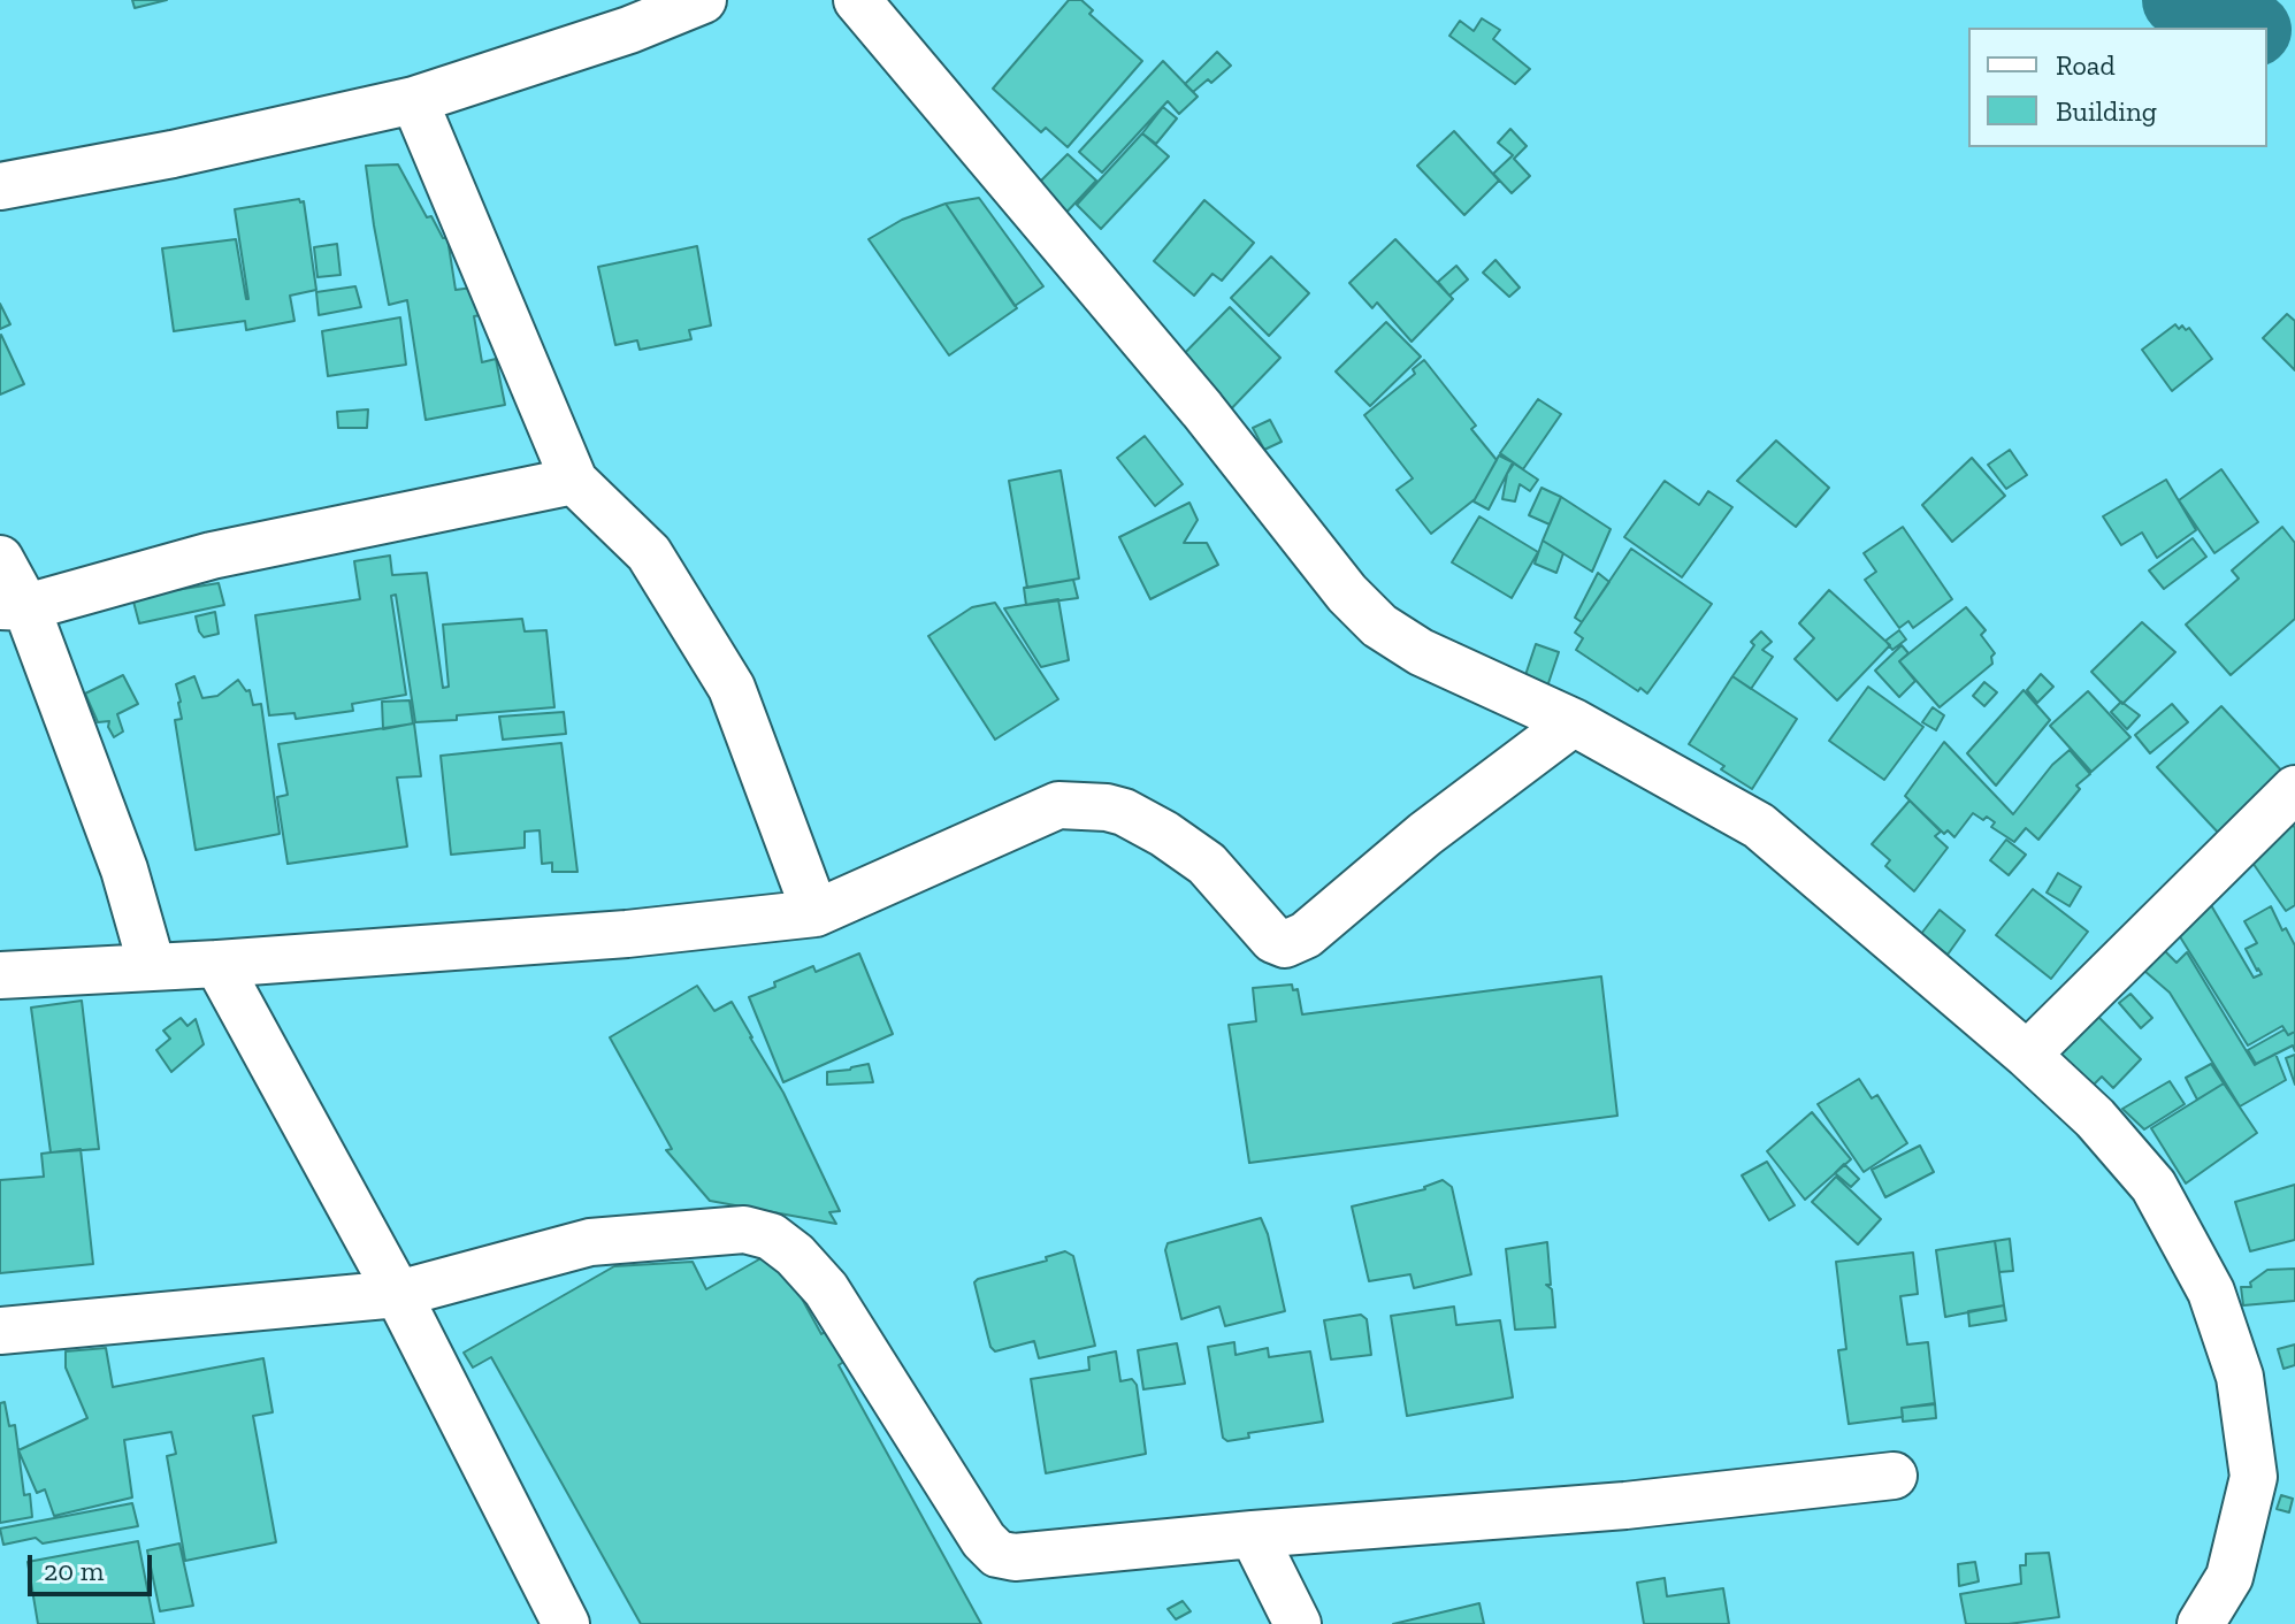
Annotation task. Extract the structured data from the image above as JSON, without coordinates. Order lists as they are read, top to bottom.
{
  "legend": ["Road", "Building"],
  "scale_bar": "20 m"
}
